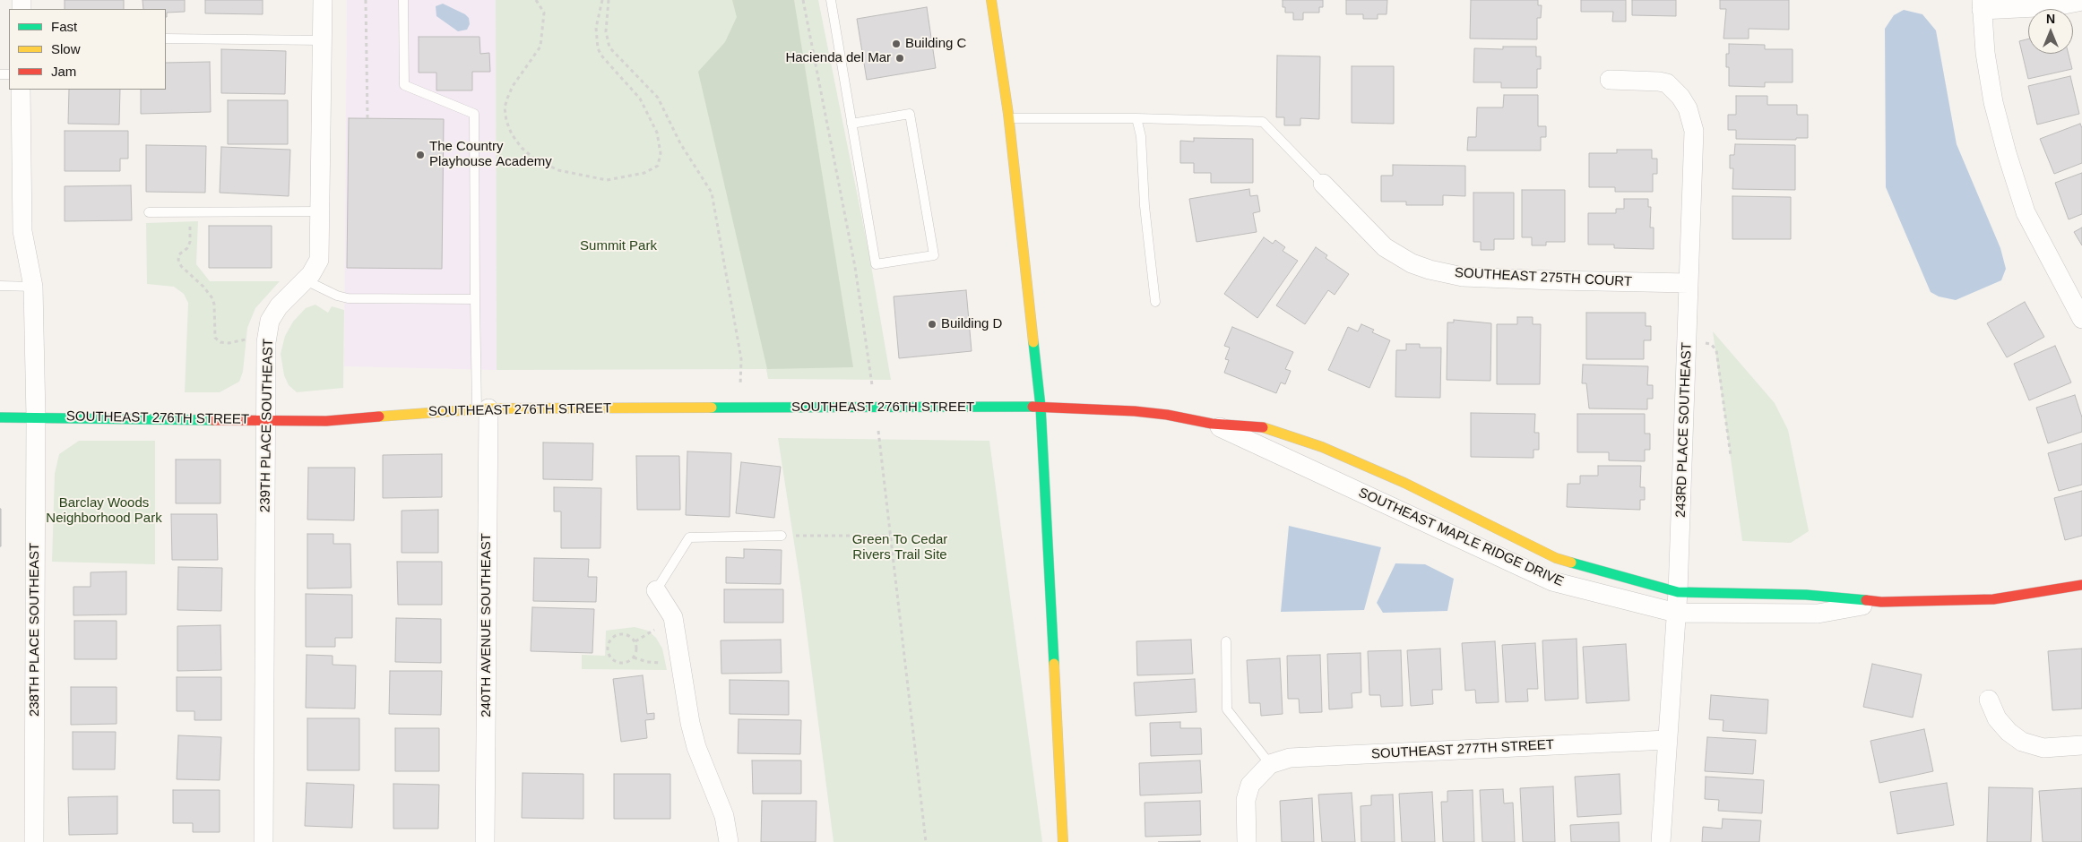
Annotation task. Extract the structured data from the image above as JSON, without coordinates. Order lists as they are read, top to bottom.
{
  "streets": {
    "street": [
      "SOUTHEAST 275TH COURT",
      "SOUTHEAST 276TH STREET",
      "239TH PLACE SOUTHEAST",
      "243RD PLACE SOUTHEAST",
      "SOUTHEAST MAPLE RIDGE DRIVE",
      "240TH AVENUE SOUTHEAST",
      "238TH PLACE SOUTHEAST",
      "SOUTHEAST 277TH STREET"
    ]
  },
  "crossings": [
    ["SOUTHEAST 275TH COURT", "243RD PLACE SOUTHEAST"],
    ["SOUTHEAST 276TH STREET", "239TH PLACE SOUTHEAST"],
    ["SOUTHEAST 276TH STREET", "SOUTHEAST MAPLE RIDGE DRIVE"],
    ["SOUTHEAST 276TH STREET", "240TH AVENUE SOUTHEAST"],
    ["SOUTHEAST 276TH STREET", "238TH PLACE SOUTHEAST"],
    ["243RD PLACE SOUTHEAST", "SOUTHEAST MAPLE RIDGE DRIVE"],
    ["243RD PLACE SOUTHEAST", "SOUTHEAST 277TH STREET"]
  ],
  "parks": ["Summit Park", "Barclay Woods Neighborhood Park", "Green To Cedar Rivers Trail Site"],
  "places": [
    "Building C",
    "Hacienda del Mar",
    "The Country Playhouse Academy",
    "Building D"
  ],
  "legend": ["Fast", "Slow", "Jam"],
  "north": "top"
}
